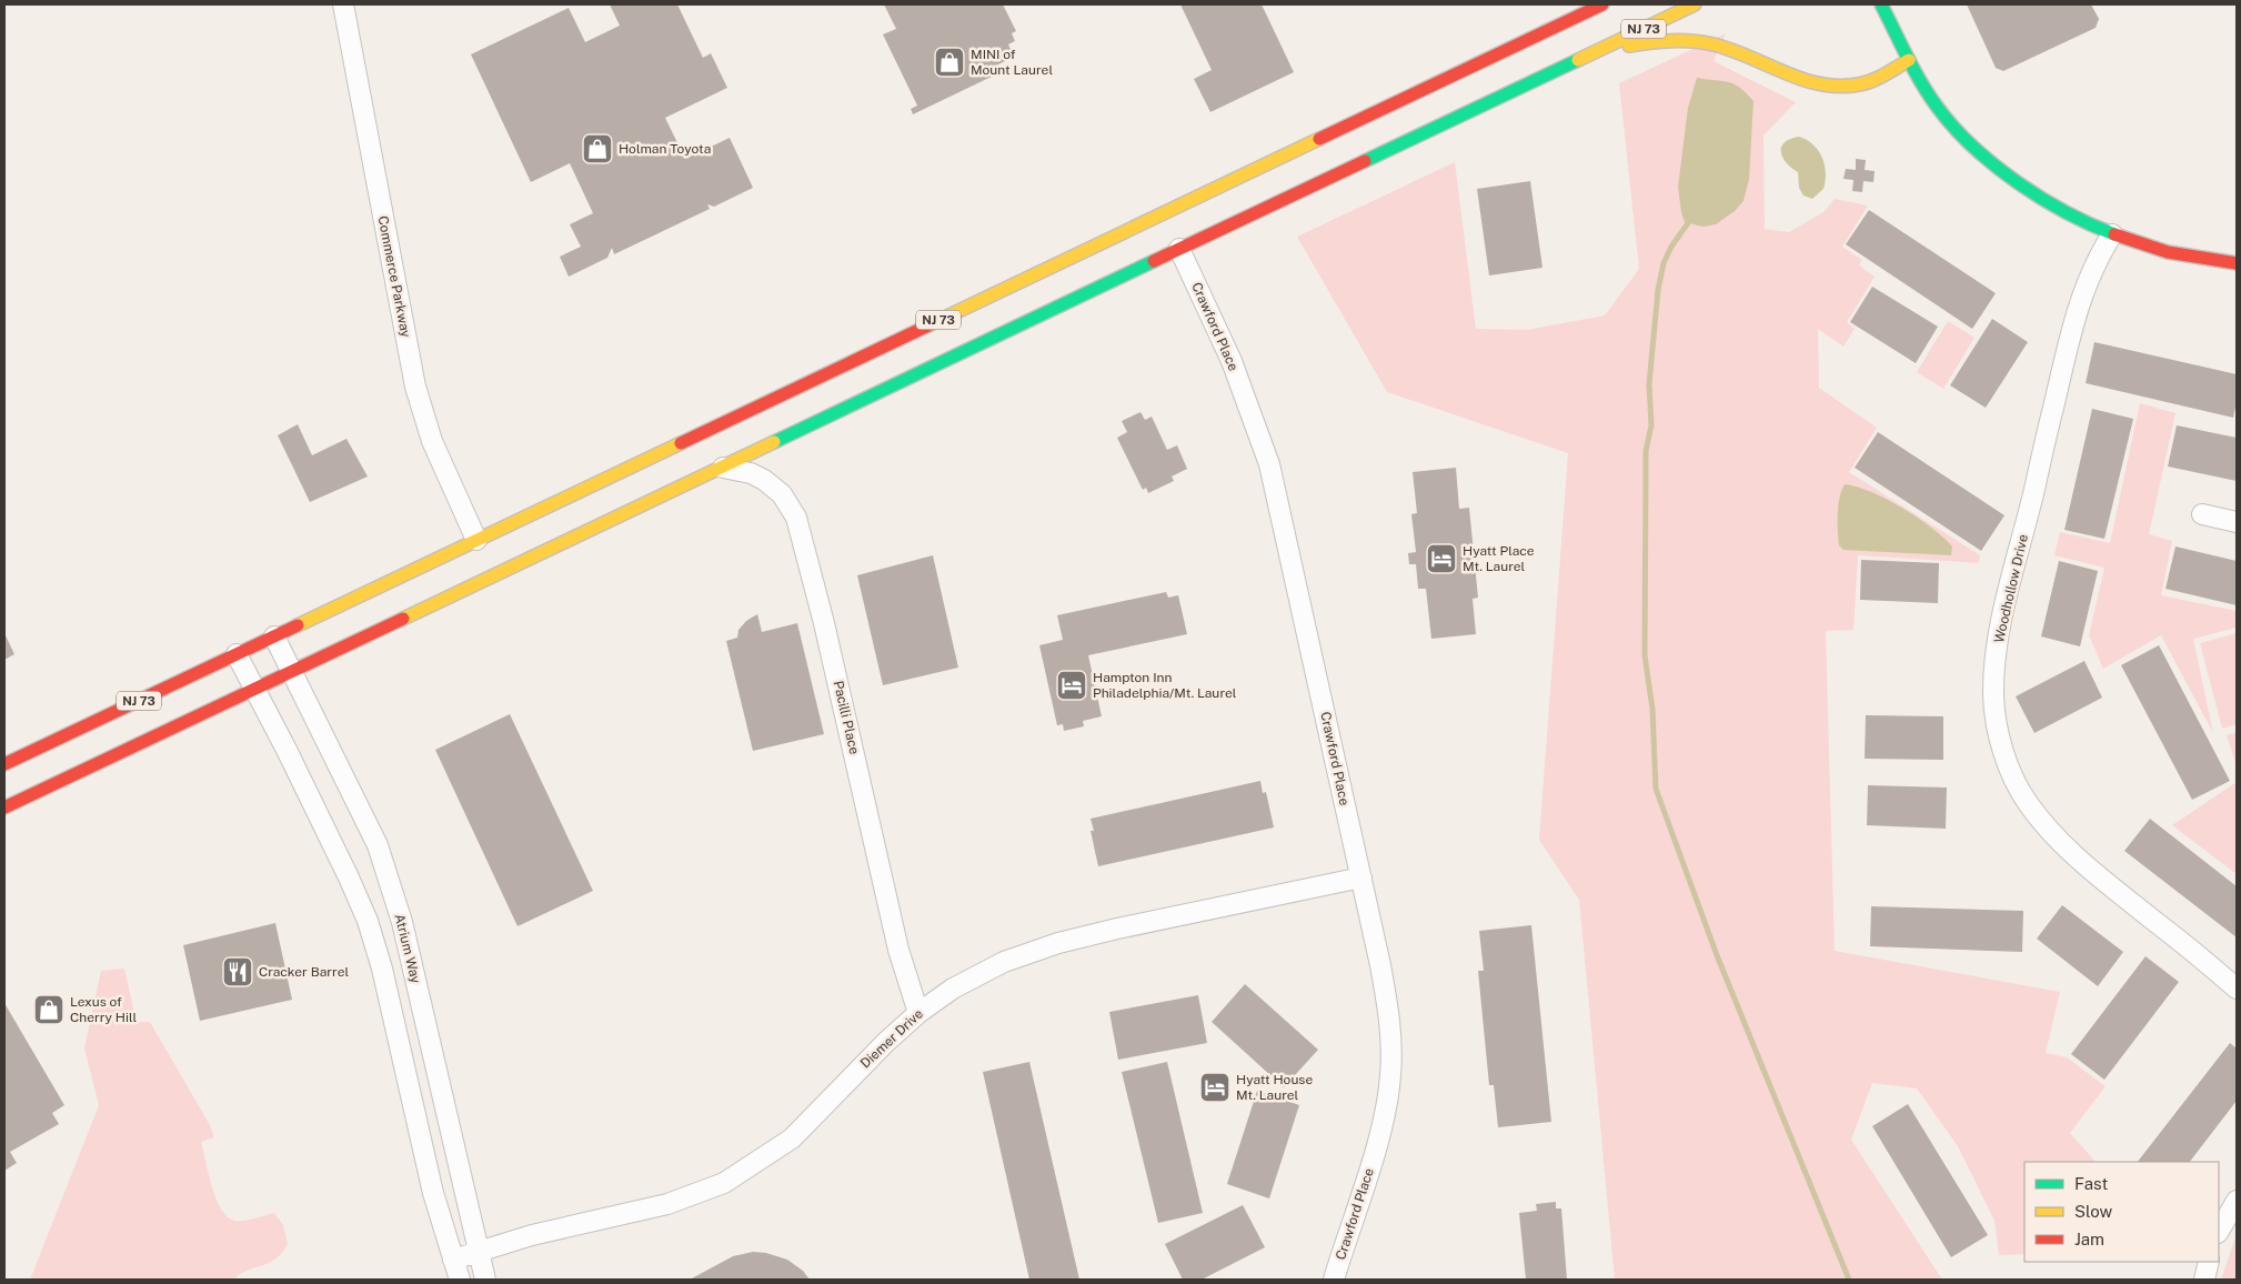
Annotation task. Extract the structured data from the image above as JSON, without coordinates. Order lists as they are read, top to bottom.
{
  "streets": {
    "main road": ["NJ 73"],
    "street": [
      "Commerce Parkway",
      "Crawford Place",
      "Woodhollow Drive",
      "Pacilli Place",
      "Atrium Way",
      "Diemer Drive"
    ]
  },
  "crossings": [
    ["NJ 73", "Commerce Parkway"],
    ["NJ 73", "Crawford Place"],
    ["NJ 73", "Pacilli Place"],
    ["NJ 73", "Atrium Way"],
    ["Crawford Place", "Diemer Drive"],
    ["Pacilli Place", "Diemer Drive"],
    ["Atrium Way", "Diemer Drive"]
  ],
  "places": {
    "shop": ["MINI of Mount Laurel", "Holman Toyota", "Lexus of Cherry Hill"],
    "hotel": ["Hyatt Place Mt. Laurel", "Hampton Inn Philadelphia/Mt. Laurel", "Hyatt House Mt. Laurel"],
    "restaurant": ["Cracker Barrel"]
  },
  "legend": ["Fast", "Slow", "Jam"]
}
